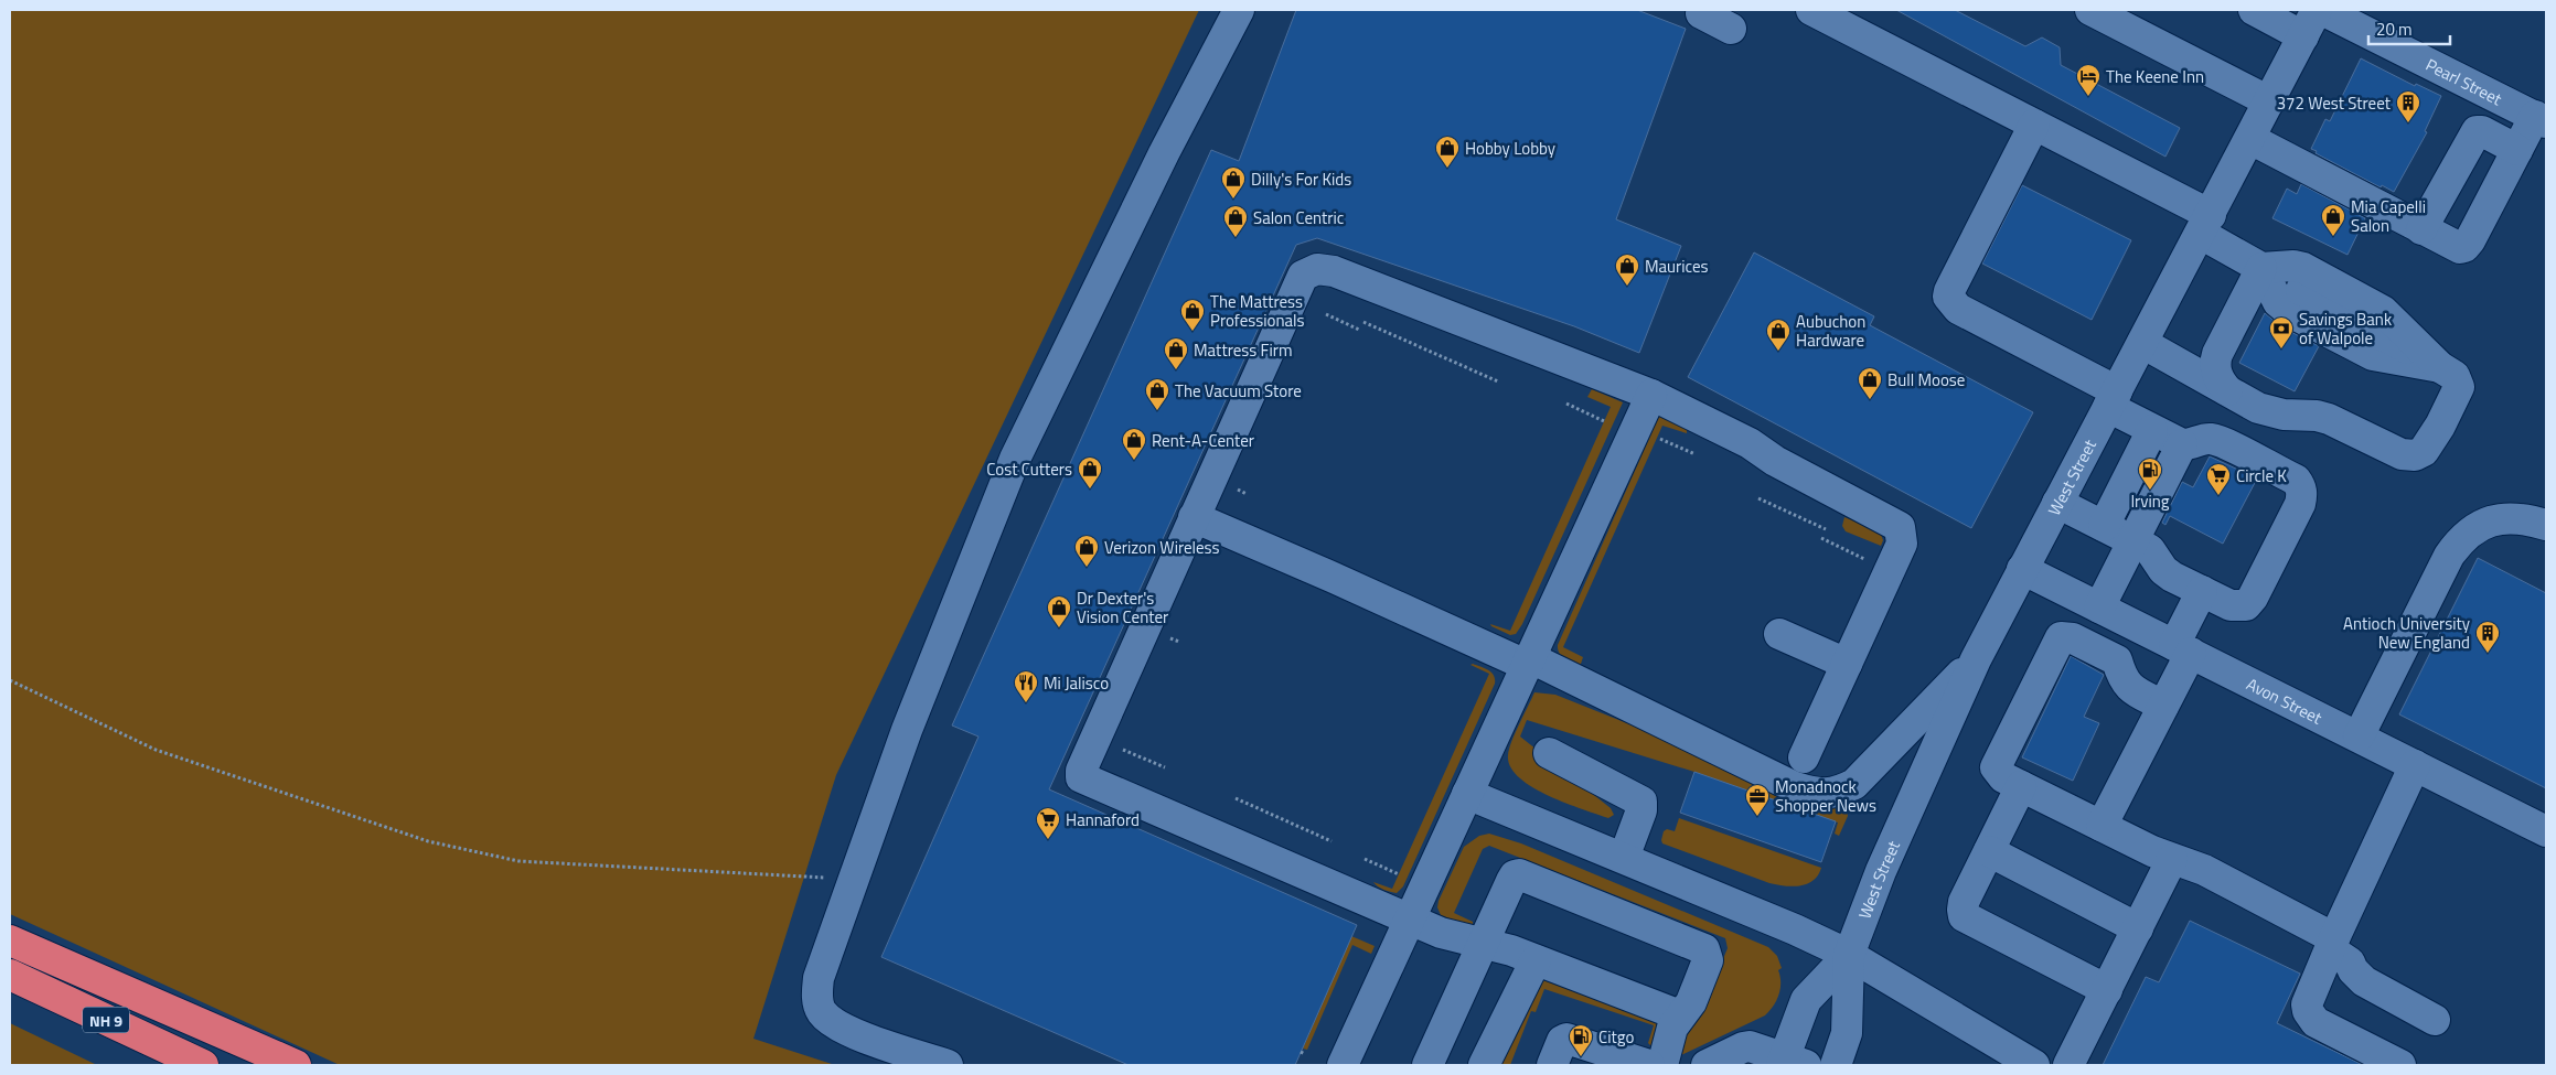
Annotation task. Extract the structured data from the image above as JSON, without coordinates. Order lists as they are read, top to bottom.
{
  "streets": {
    "highway": ["NH 9"],
    "street": ["Pearl Street", "West Street", "Avon Street"]
  },
  "crossings": [
    ["West Street", "Avon Street"]
  ],
  "places": {
    "hotel": ["The Keene Inn"],
    "building": ["372 West Street", "Antioch University New England"],
    "shop": [
      "Hobby Lobby",
      "Dilly's For Kids",
      "Mia Capelli Salon",
      "Salon Centric",
      "Maurices",
      "The Mattress Professionals",
      "Aubuchon Hardware",
      "Mattress Firm",
      "Bull Moose",
      "The Vacuum Store",
      "Rent-A-Center",
      "Cost Cutters",
      "Verizon Wireless",
      "Dr Dexter's Vision Center"
    ],
    "bank": ["Savings Bank of Walpole"],
    "fuel station": ["Irving", "Citgo"],
    "supermarket": ["Circle K", "Hannaford"],
    "restaurant": ["Mi Jalisco"],
    "office": ["Monadnock Shopper News"]
  },
  "scale_bar": "20 m"
}
